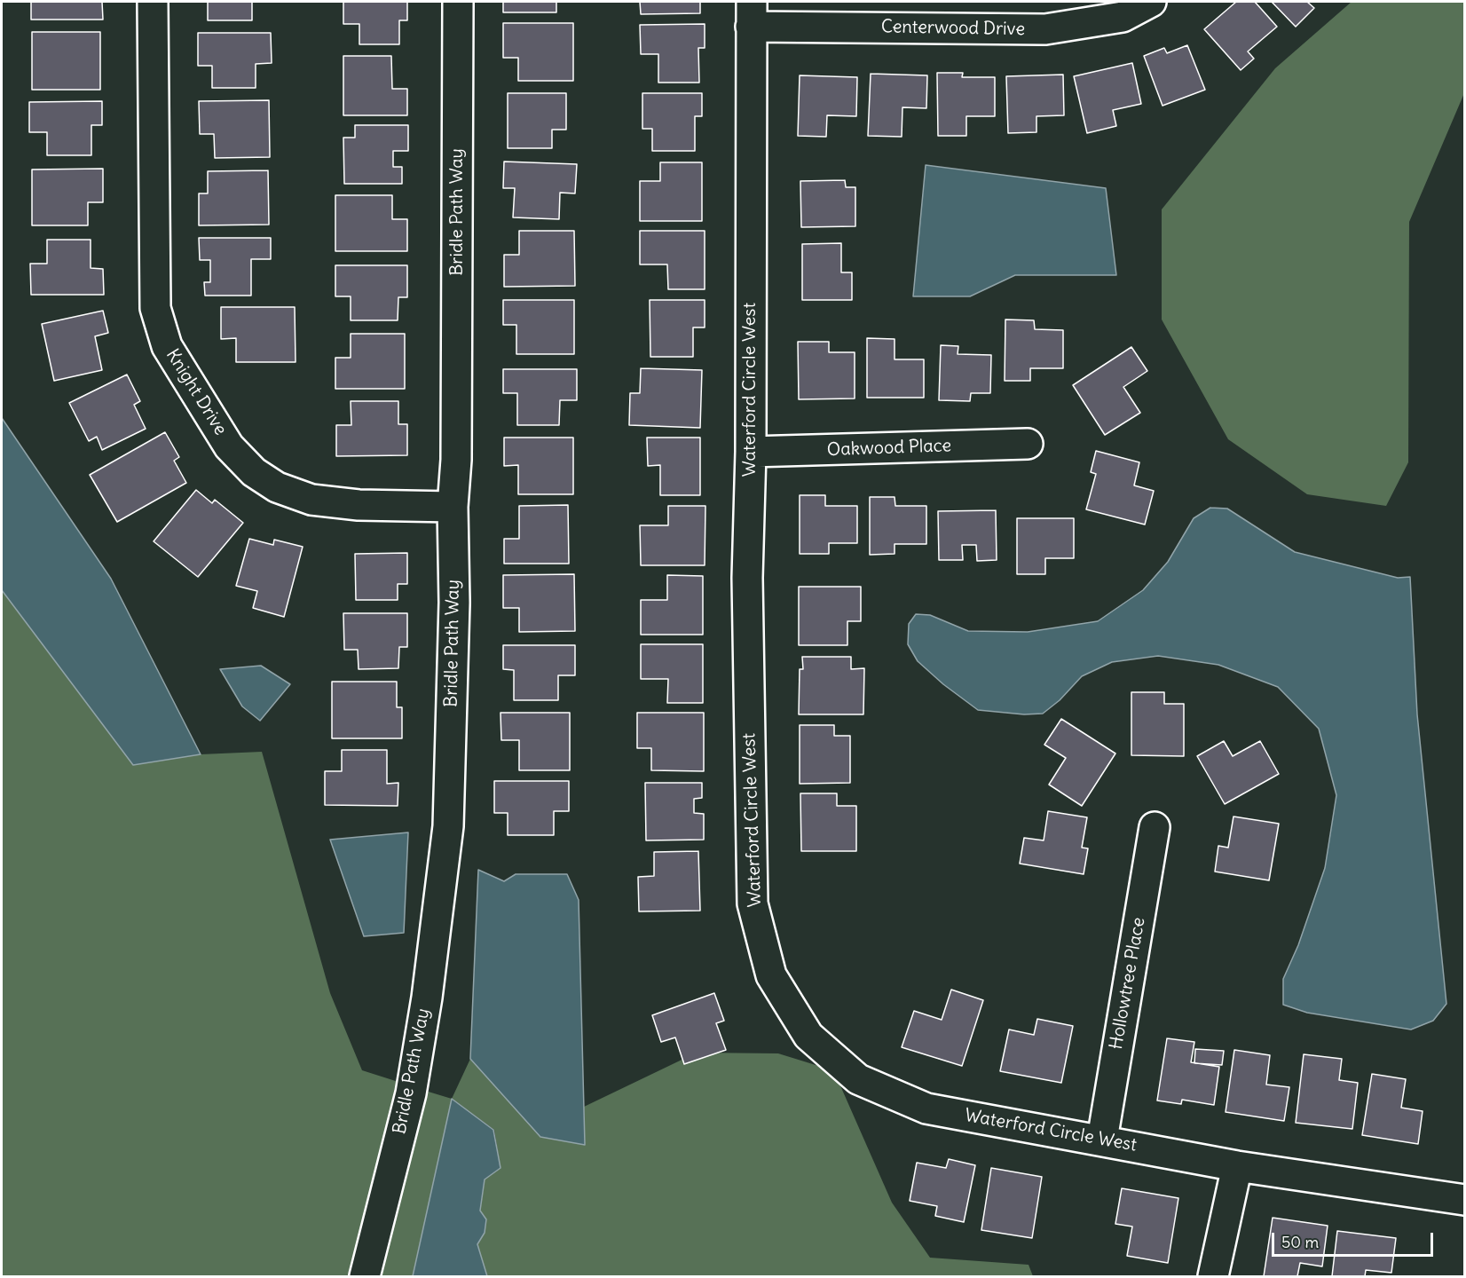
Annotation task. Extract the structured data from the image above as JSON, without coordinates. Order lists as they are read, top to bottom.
{
  "streets": {
    "street": [
      "Centerwood Drive",
      "Bridle Path Way",
      "Waterford Circle West",
      "Knight Drive",
      "Oakwood Place",
      "Hollowtree Place"
    ]
  },
  "crossings": [
    ["Centerwood Drive", "Waterford Circle West"],
    ["Bridle Path Way", "Knight Drive"],
    ["Waterford Circle West", "Oakwood Place"],
    ["Waterford Circle West", "Hollowtree Place"]
  ],
  "scale_bar": "50 m"
}
